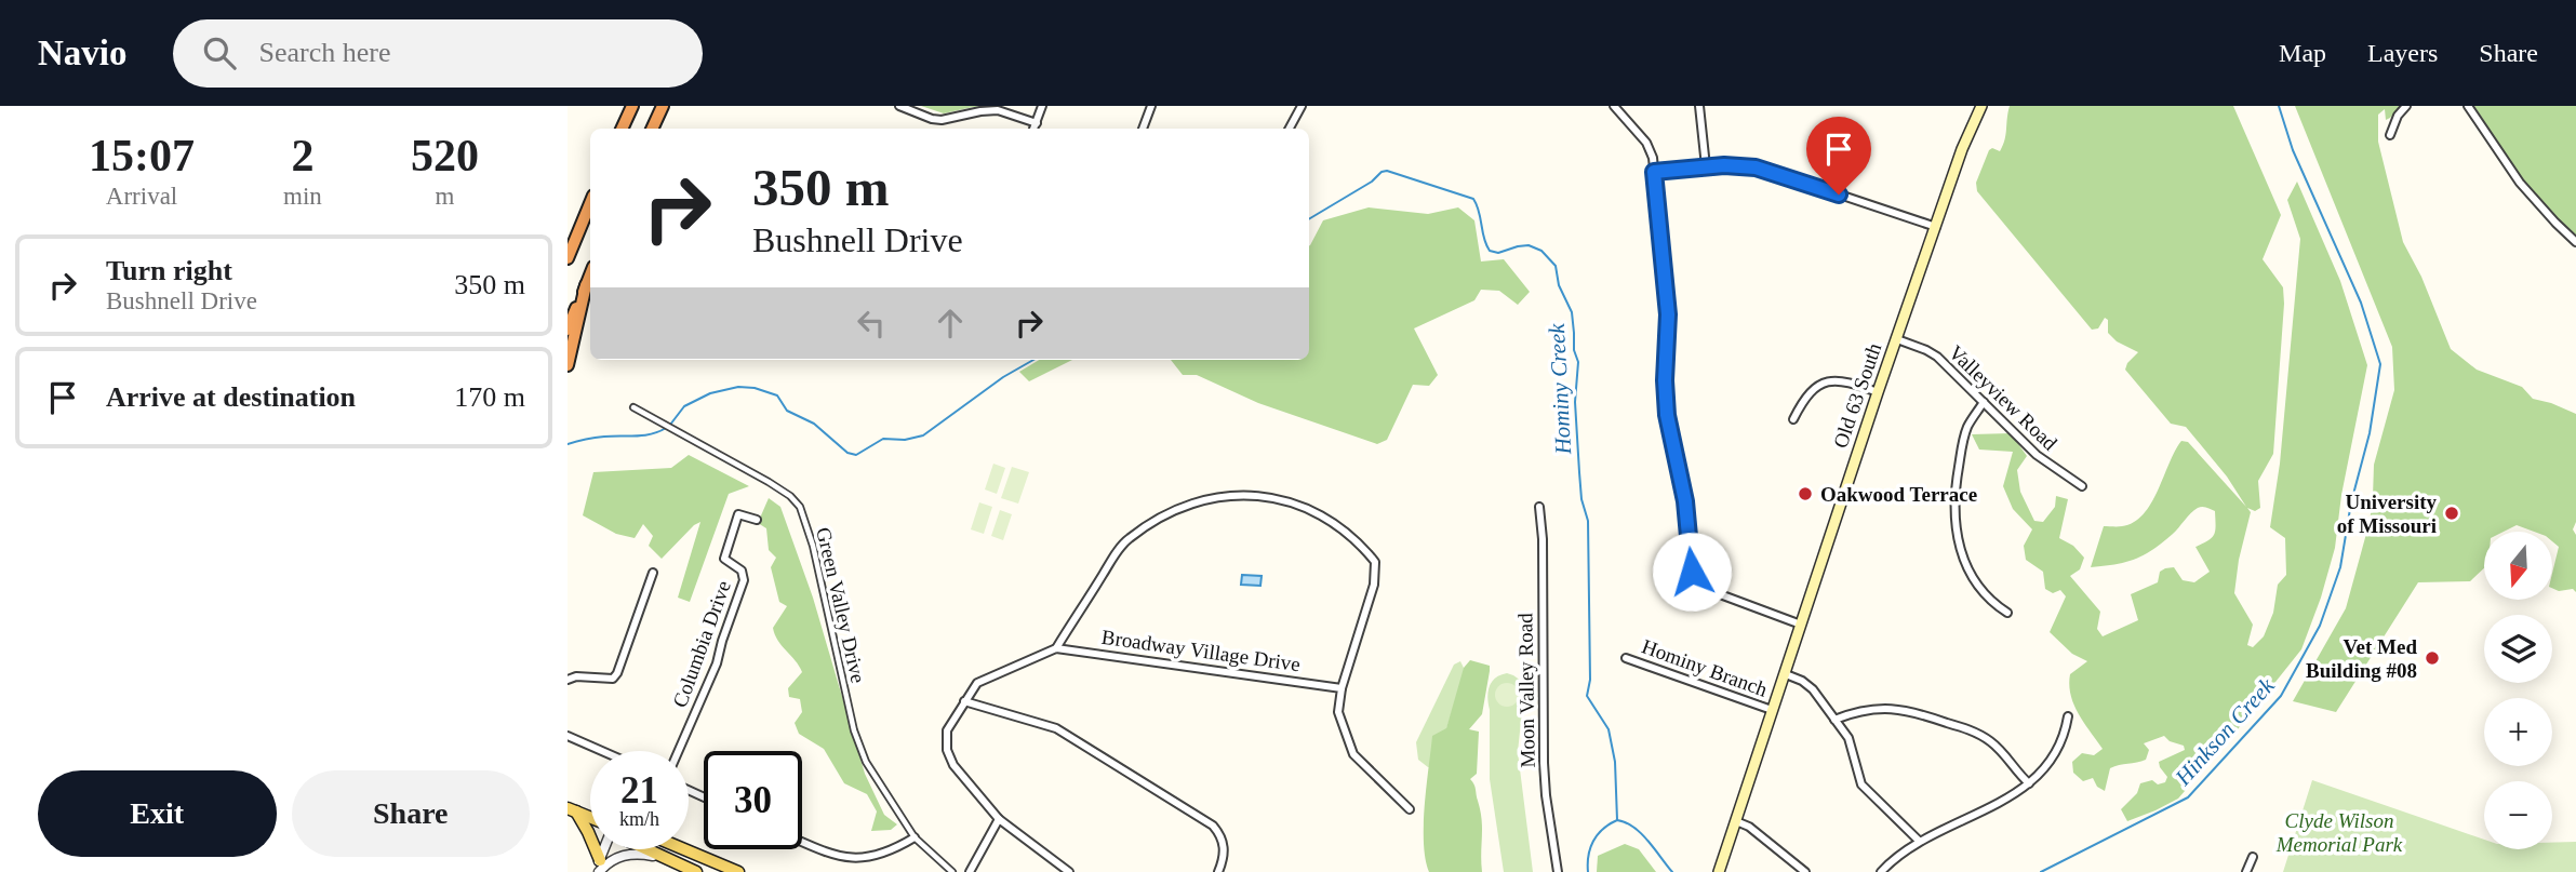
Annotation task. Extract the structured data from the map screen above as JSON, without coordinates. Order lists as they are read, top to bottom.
{
  "streets": {
    "main road": ["Old 63 South"],
    "street": [
      "Valleyview Road",
      "Green Valley Drive",
      "Columbia Drive",
      "Broadway Village Drive",
      "Hominy Branch",
      "Moon Valley Road"
    ]
  },
  "crossings": [
    ["Old 63 South", "Valleyview Road"],
    ["Old 63 South", "Hominy Branch"]
  ],
  "water": ["Hominy Creek", "Hinkson Creek"],
  "parks": ["Clyde Wilson Memorial Park"],
  "places": ["Oakwood Terrace", "University of Missouri", "Vet Med Building #08"],
  "north": "bottom",
  "page": {
    "header": "Navio",
    "search": "Search here",
    "nav": ["Map", "Layers", "Share"],
    "eta": [
      "15:07",
      "Arrival",
      "2",
      "min",
      "520",
      "m"
    ],
    "turn": ["350 m", "Bushnell Drive"],
    "list": [
      {
        "name": "Turn right",
        "note": "Bushnell Drive",
        "value": "350 m"
      },
      {
        "name": "Arrive at destination",
        "value": "170 m"
      }
    ],
    "map_buttons": ["+", "−"],
    "speed": "21 km/h",
    "limit": "30",
    "buttons": ["Exit", "Share"]
  }
}
